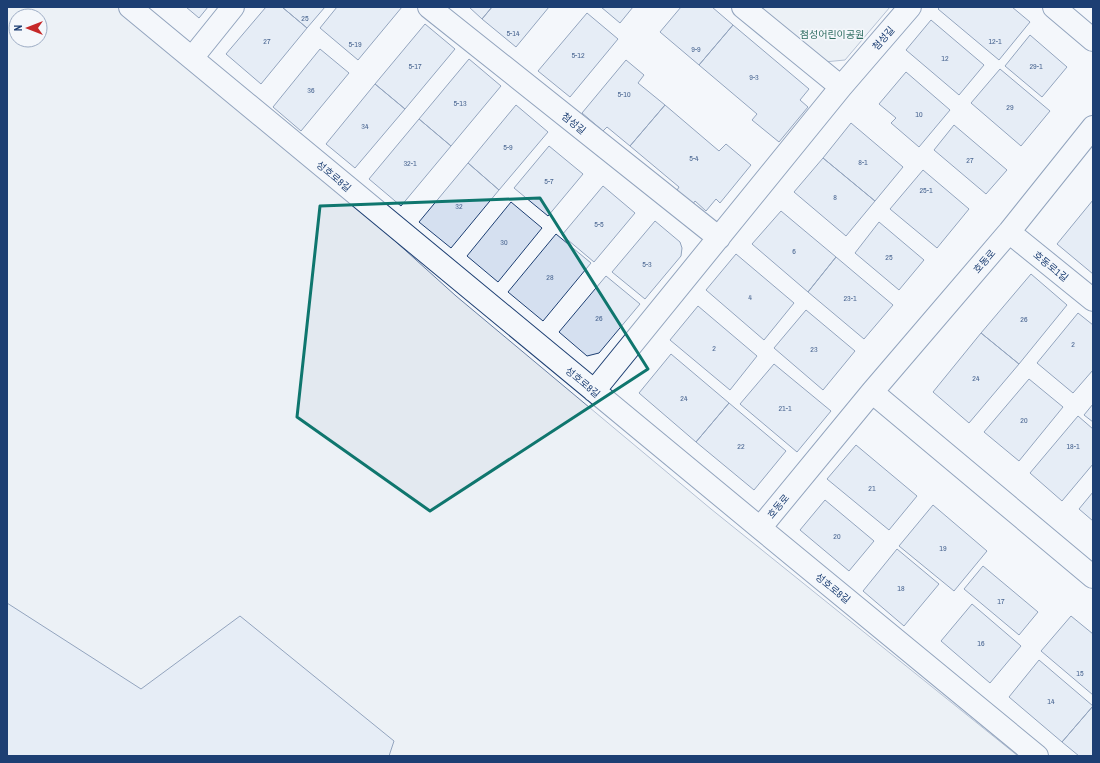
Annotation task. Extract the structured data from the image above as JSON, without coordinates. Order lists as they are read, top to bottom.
{
  "streets": {
    "street": [
      "첨성길",
      "성호로8길",
      "호동로",
      "호동로1길"
    ]
  },
  "crossings": [
    ["첨성길", "성호로8길"],
    ["성호로8길", "호동로"],
    ["호동로", "호동로1길"]
  ],
  "parks": ["첨성어린이공원"],
  "house_numbers": [
    "25",
    "5-14",
    "27",
    "12-1",
    "5-19",
    "9-9",
    "5-12",
    "12",
    "5-17",
    "29-1",
    "9-3",
    "36",
    "5-10",
    "5-13",
    "29",
    "10",
    "34",
    "5-9",
    "5-4",
    "27",
    "8-1",
    "32-1",
    "5-7",
    "25-1",
    "8",
    "32",
    "5-5",
    "30",
    "6",
    "25",
    "5-3",
    "28",
    "4",
    "23-1",
    "26",
    "26",
    "2",
    "2",
    "23",
    "24",
    "24",
    "21-1",
    "20",
    "22",
    "18-1",
    "21",
    "20",
    "19",
    "18",
    "17",
    "16",
    "15",
    "14"
  ],
  "north": "left"
}
